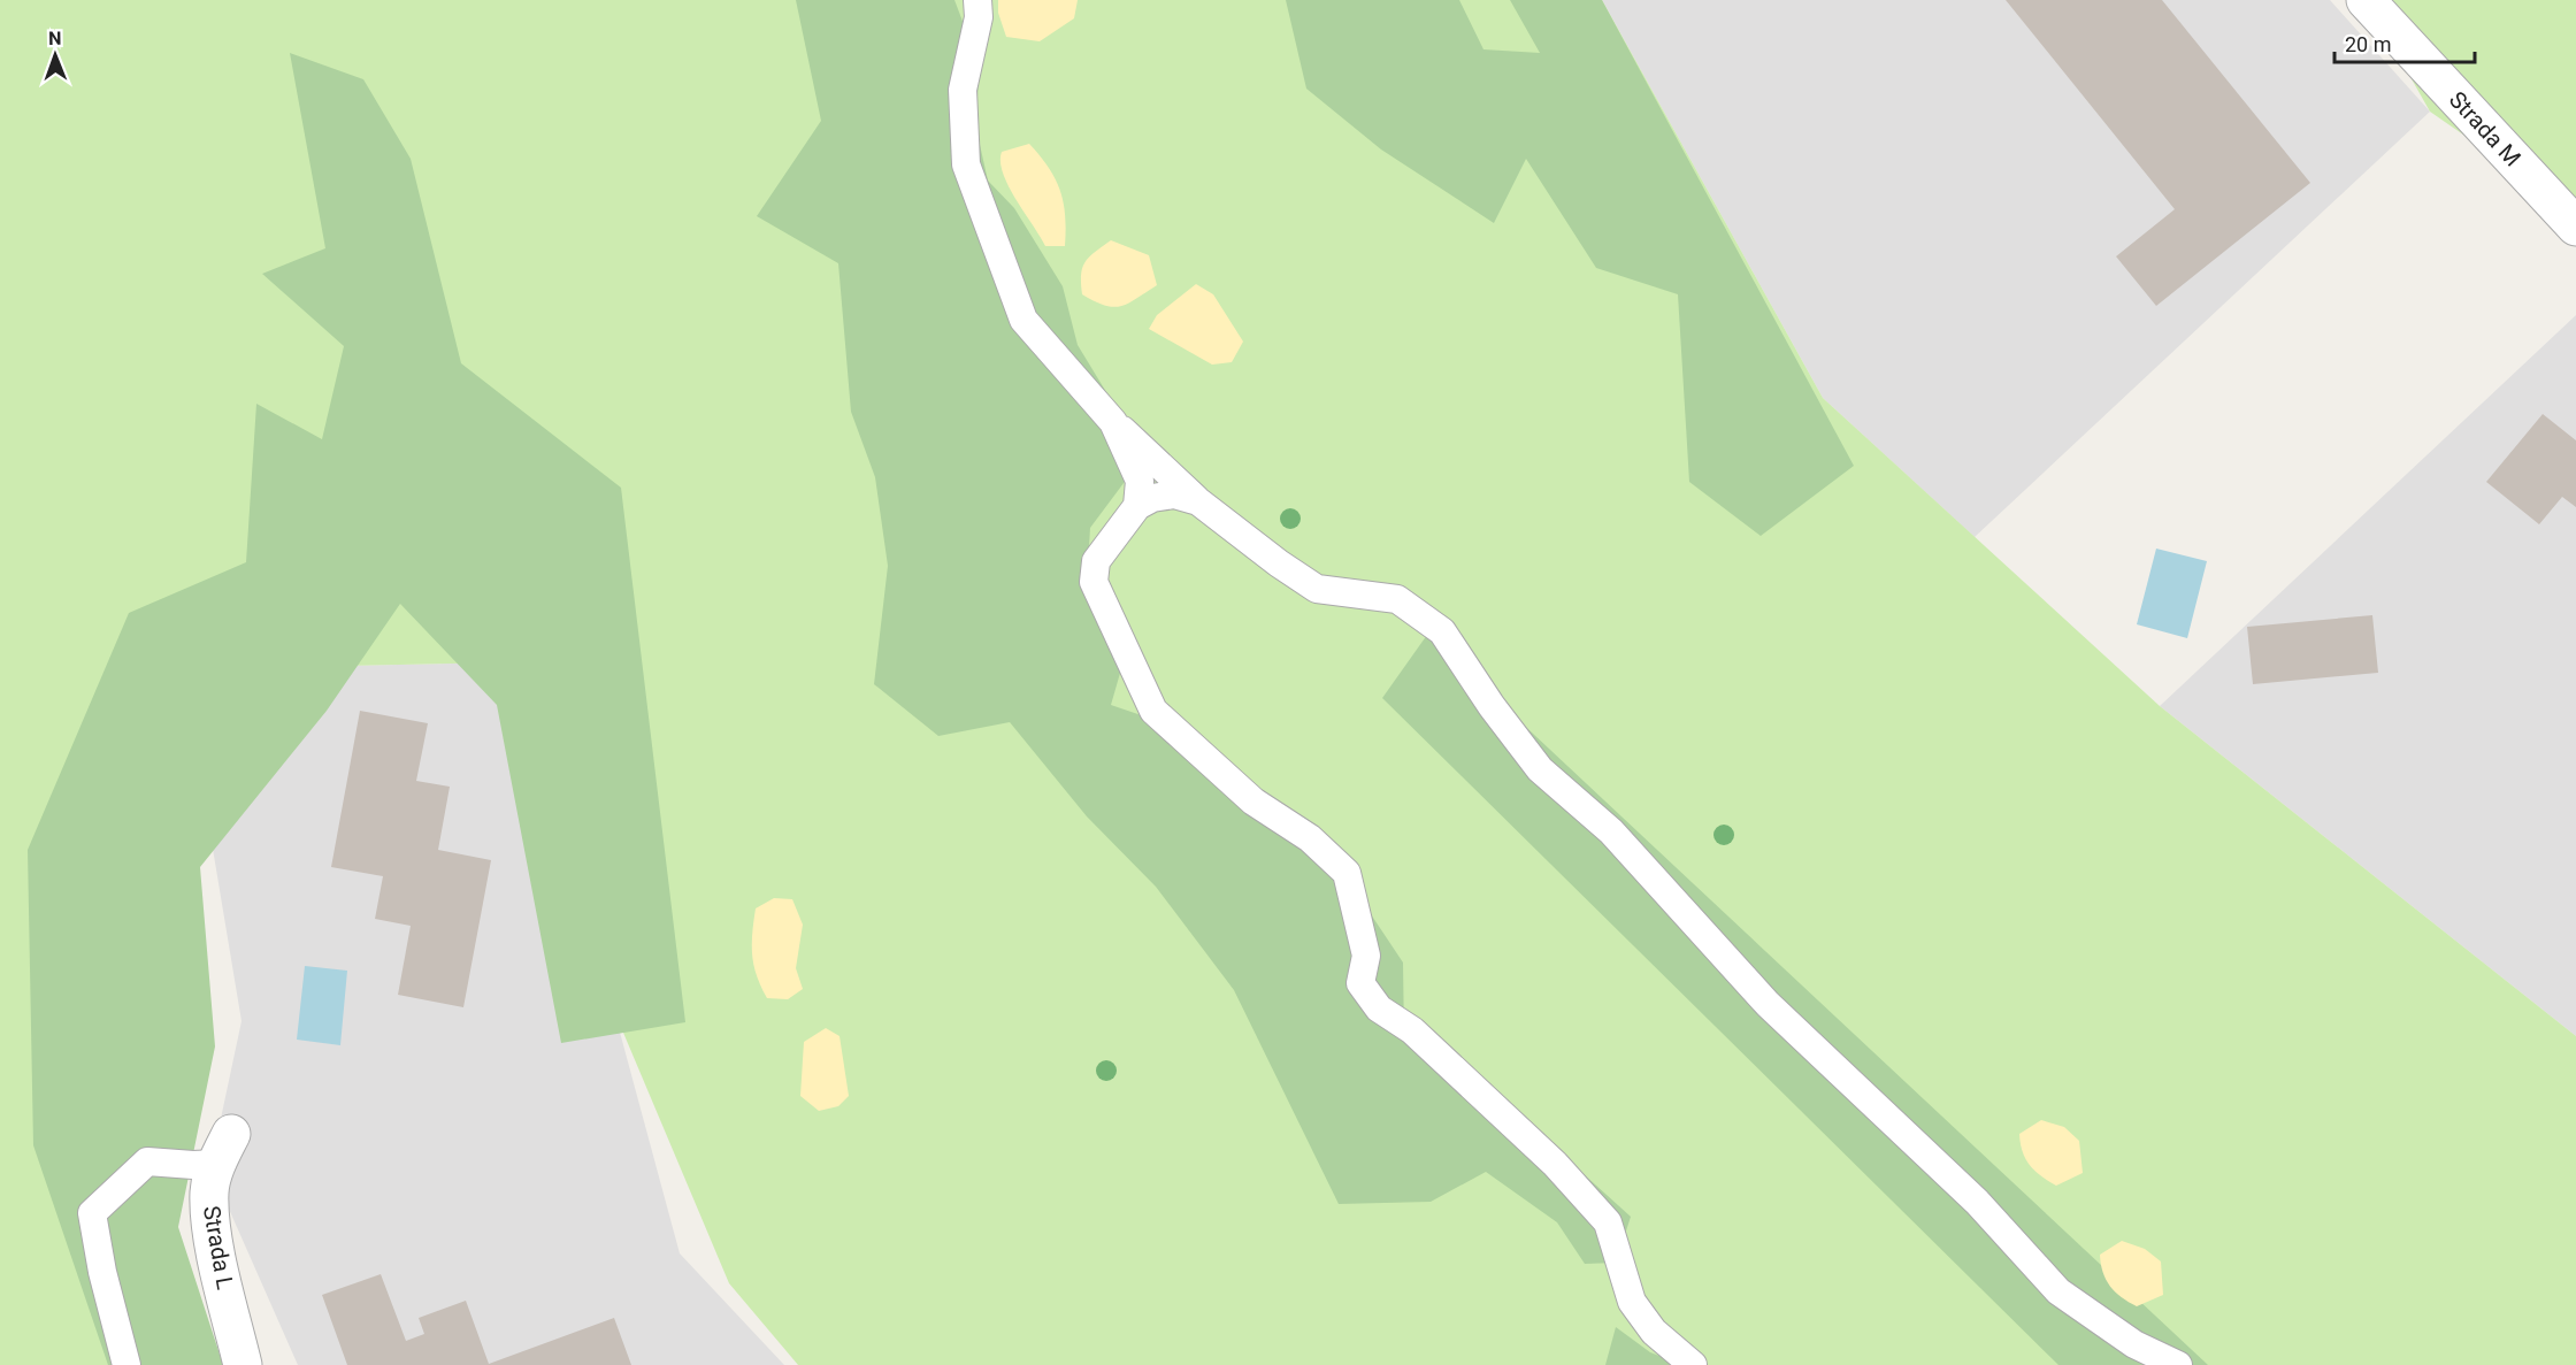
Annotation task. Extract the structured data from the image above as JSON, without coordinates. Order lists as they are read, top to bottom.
{
  "streets": {
    "street": ["Strada M", "Strada L"]
  },
  "scale_bar": "20 m",
  "north": "top"
}
